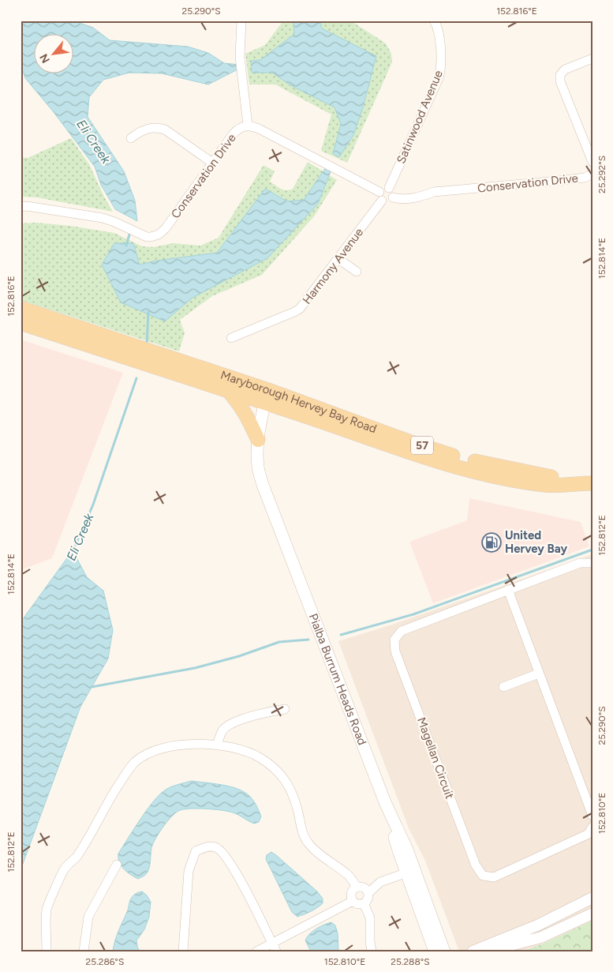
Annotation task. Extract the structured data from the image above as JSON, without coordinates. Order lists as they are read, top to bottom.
{
  "streets": {
    "main road": ["Maryborough Hervey Bay Road", "57", "Pialba Burrum Heads Road"],
    "street": [
      "Satinwood Avenue",
      "Conservation Drive",
      "Harmony Avenue",
      "Magellan Circuit"
    ]
  },
  "crossings": [
    ["Satinwood Avenue", "Conservation Drive"],
    ["Satinwood Avenue", "Harmony Avenue"],
    ["Conservation Drive", "Harmony Avenue"],
    ["Maryborough Hervey Bay Road", "Pialba Burrum Heads Road"]
  ],
  "water": ["Eli Creek"],
  "places": {
    "fuel station": ["United Hervey Bay"]
  },
  "north": "bottom left",
  "coordinates": [
    "25.290°S",
    "152.816°E",
    "25.292°S",
    "152.814°E",
    "152.812°E",
    "152.810°E",
    "25.286°S",
    "25.288°S"
  ]
}
